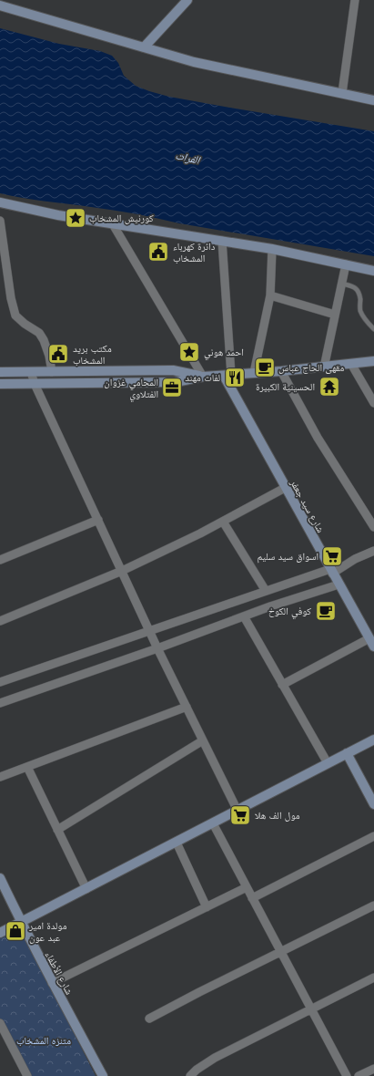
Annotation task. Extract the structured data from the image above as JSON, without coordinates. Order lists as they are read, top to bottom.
{
  "streets": {
    "street": ["شارع سيد جعفر", "شارع الأطفاء"]
  },
  "water": ["الفرات"],
  "parks": ["متنزه المشخاب"],
  "places": {
    "place": ["كورنيش المشخاب", "احمد هوني"],
    "public building": ["دائرة كهرباء المشخاب", "مكتب بريد المشخاب"],
    "cafe": ["مقهى الحاج عباس", "كوفي الكوخ"],
    "restaurant": ["لفات مهند"],
    "temple": ["الحسينية الكبيرة"],
    "office": ["المحامي غزوان الفتلاوي"],
    "supermarket": ["اسواق سيد سليم", "مول الف هلا"],
    "shop": ["مولدة امير عبد عون"]
  }
}
